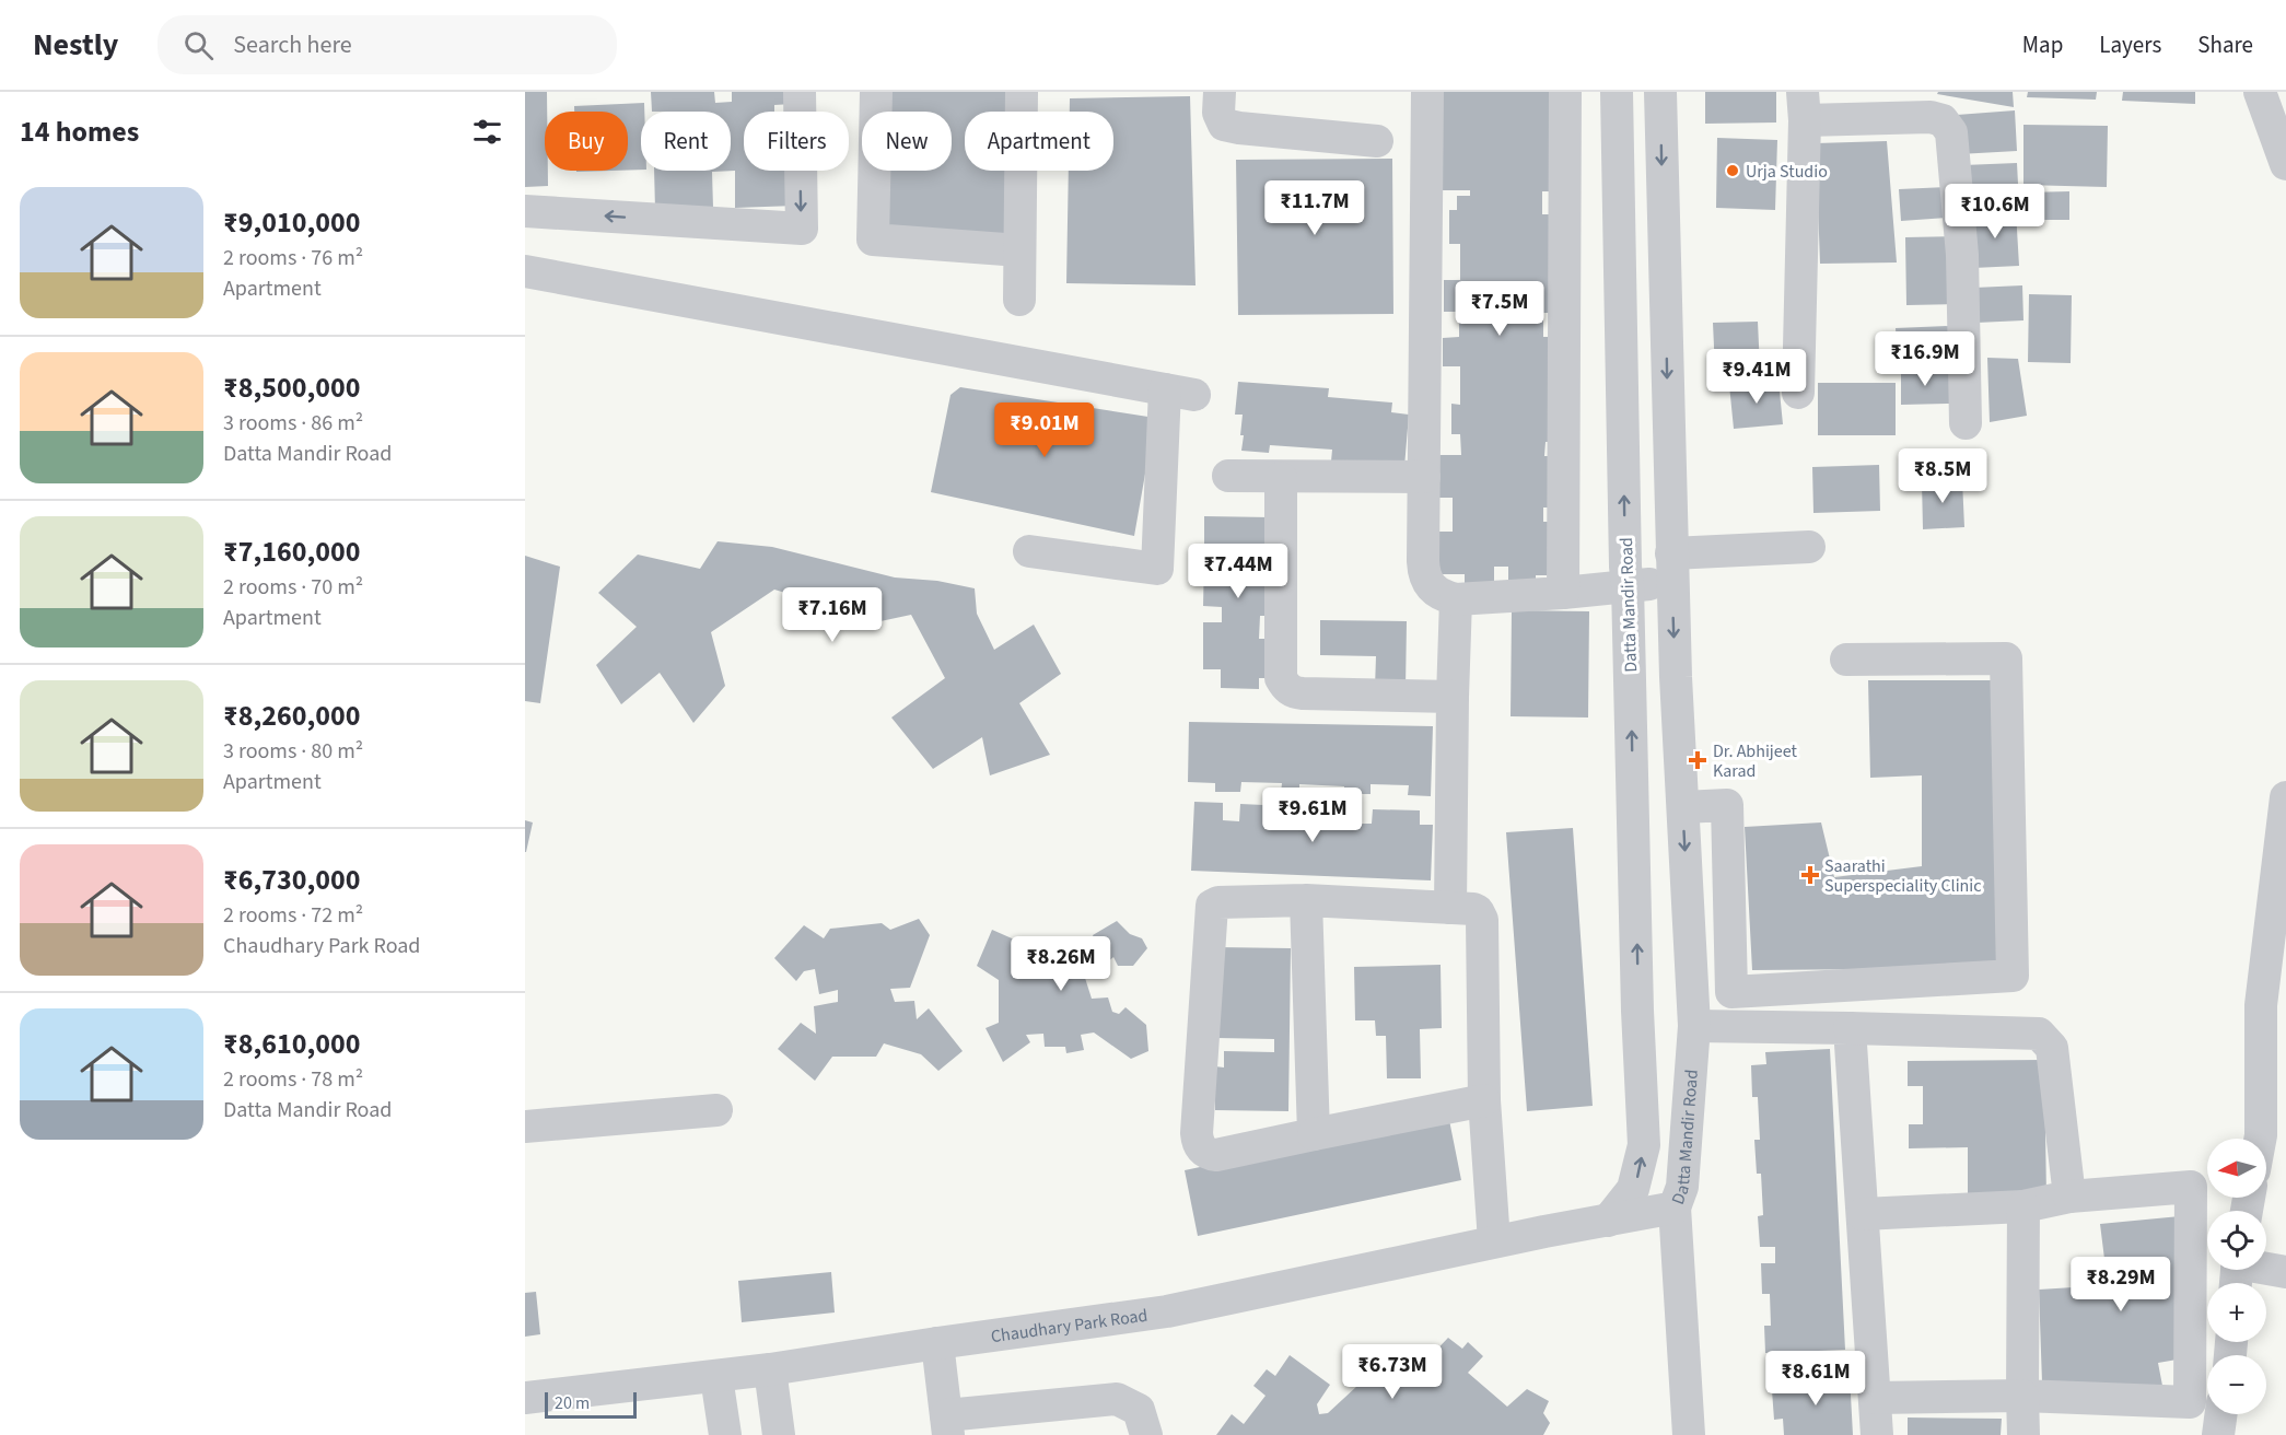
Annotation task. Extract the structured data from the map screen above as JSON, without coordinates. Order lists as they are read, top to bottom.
{
  "streets": {
    "street": ["Datta Mandir Road", "Chaudhary Park Road"]
  },
  "crossings": [
    ["Datta Mandir Road", "Chaudhary Park Road"]
  ],
  "places": {
    "other": ["Urja Studio"],
    "health": ["Dr. Abhijeet Karad", "Saarathi Superspeciality Clinic"]
  },
  "scale_bar": "20 m",
  "north": "left",
  "page": {
    "header": "Nestly",
    "search": "Search here",
    "nav": ["Map", "Layers", "Share"],
    "heading": "14 homes",
    "chip": [
      "Buy",
      "Rent",
      "Filters",
      "New",
      "Apartment"
    ],
    "list": [
      {
        "name": "₹9,010,000",
        "note": "2 rooms · 76 m² · Apartment"
      },
      {
        "name": "₹8,500,000",
        "note": "3 rooms · 86 m² · Datta Mandir Road"
      },
      {
        "name": "₹7,160,000",
        "note": "2 rooms · 70 m² · Apartment"
      },
      {
        "name": "₹8,260,000",
        "note": "3 rooms · 80 m² · Apartment"
      },
      {
        "name": "₹6,730,000",
        "note": "2 rooms · 72 m² · Chaudhary Park Road"
      },
      {
        "name": "₹8,610,000",
        "note": "2 rooms · 78 m² · Datta Mandir Road"
      }
    ],
    "price": [
      "₹11.7M",
      "₹10.6M",
      "₹7.5M",
      "₹16.9M",
      "₹9.41M",
      "₹9.01M",
      "₹8.5M",
      "₹7.44M",
      "₹7.16M",
      "₹9.61M",
      "₹8.26M",
      "₹8.29M",
      "₹6.73M",
      "₹8.61M"
    ],
    "map_buttons": ["+", "−"],
    "scale": "20 m"
  }
}
